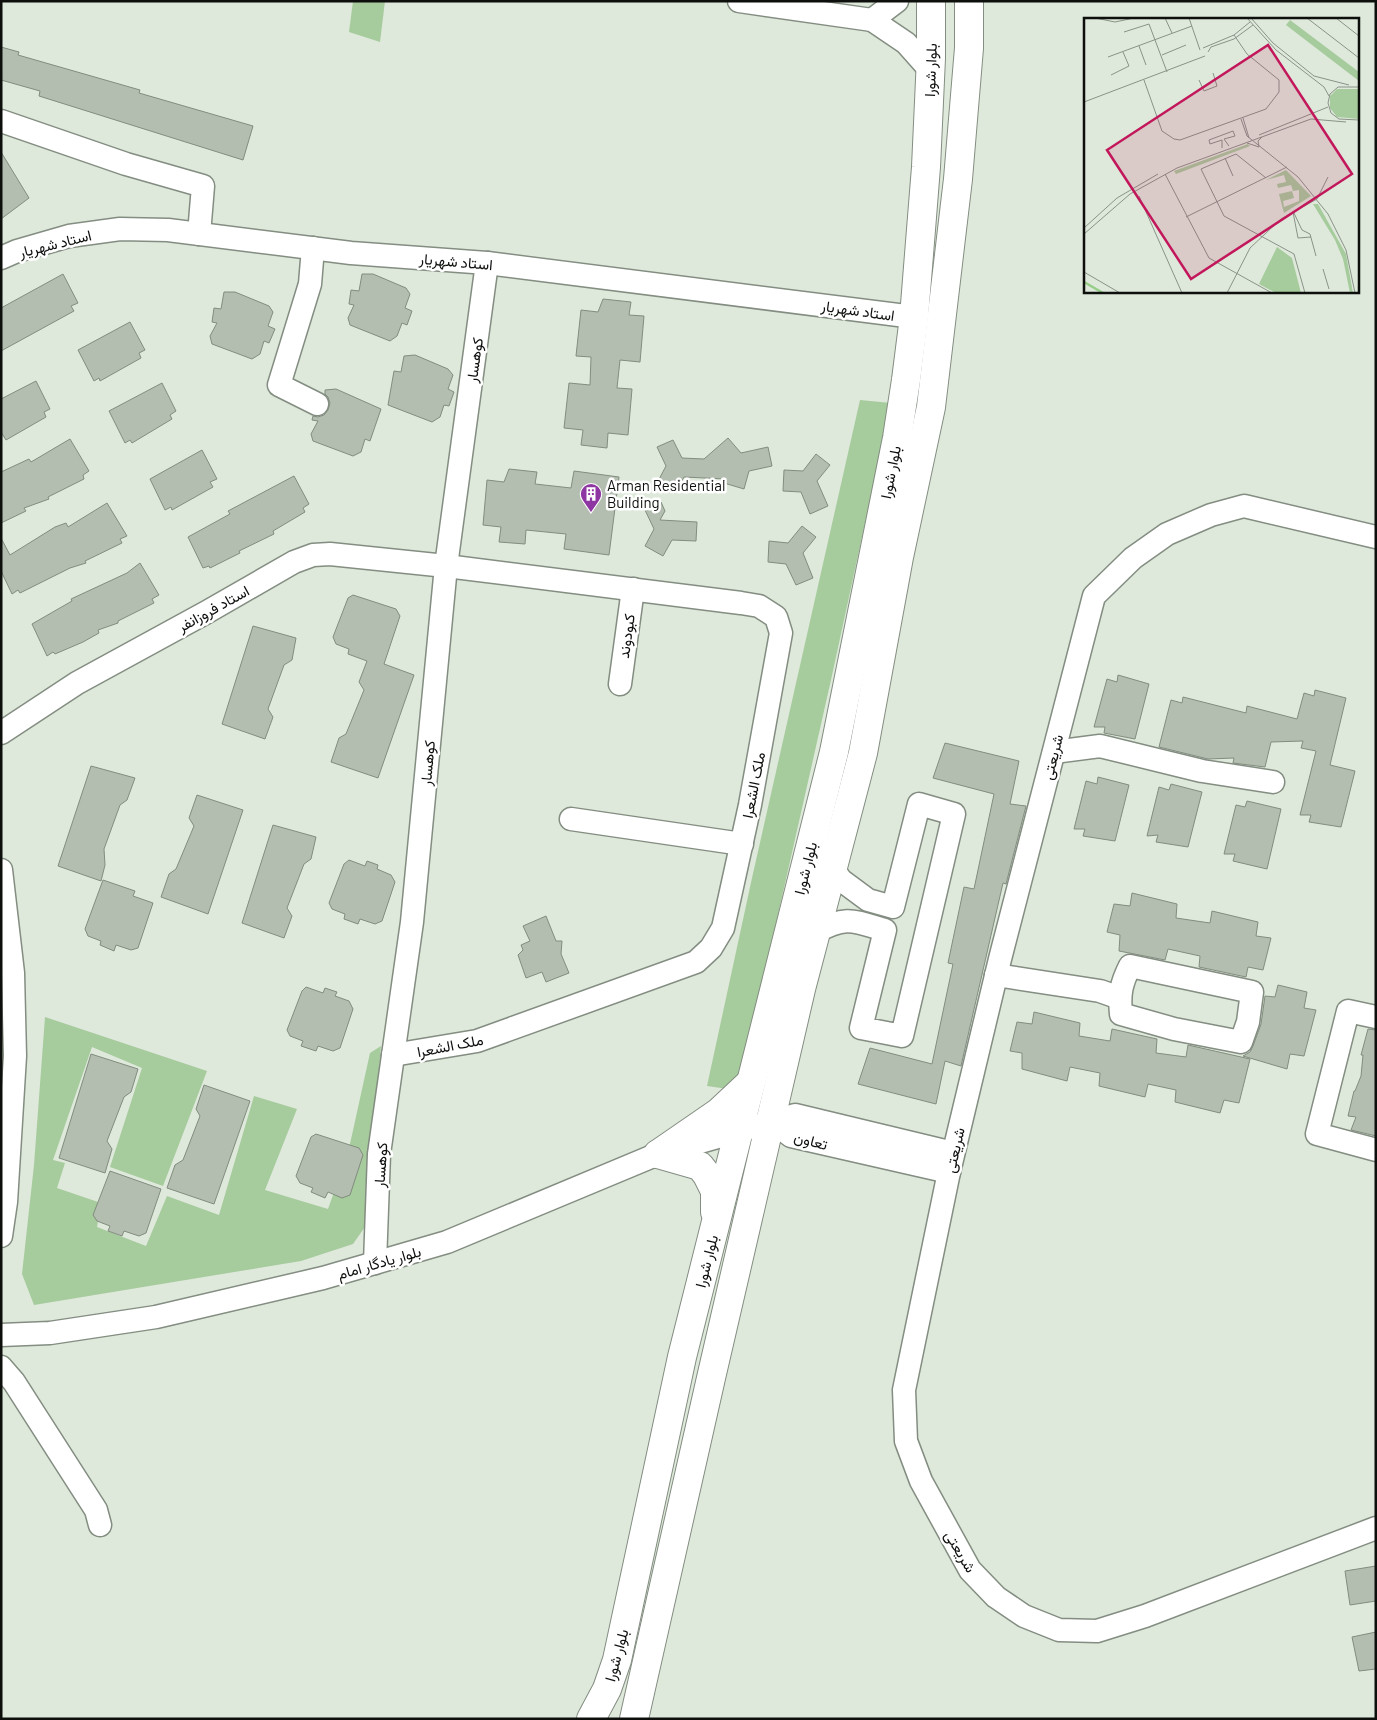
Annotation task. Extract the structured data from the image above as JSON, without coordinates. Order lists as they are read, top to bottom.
{
  "streets": {
    "main road": ["بلوار شورا"],
    "street": [
      "استاد شهریار",
      "کوهسار",
      "استاد فروزانفر",
      "کبودوند",
      "شریعتی",
      "ملک الشعرا",
      "تعاون",
      "بلوار یادگار امام"
    ]
  },
  "crossings": [
    ["بلوار شورا", "استاد شهریار"],
    ["بلوار شورا", "تعاون"],
    ["بلوار شورا", "بلوار یادگار امام"],
    ["استاد شهریار", "کوهسار"],
    ["کوهسار", "استاد فروزانفر"],
    ["کوهسار", "ملک الشعرا"],
    ["کوهسار", "بلوار یادگار امام"],
    ["استاد فروزانفر", "ملک الشعرا"],
    ["کبودوند", "ملک الشعرا"],
    ["شریعتی", "تعاون"],
    ["تعاون", "بلوار یادگار امام"]
  ],
  "places": {
    "building": ["Arman Residential Building"]
  }
}
